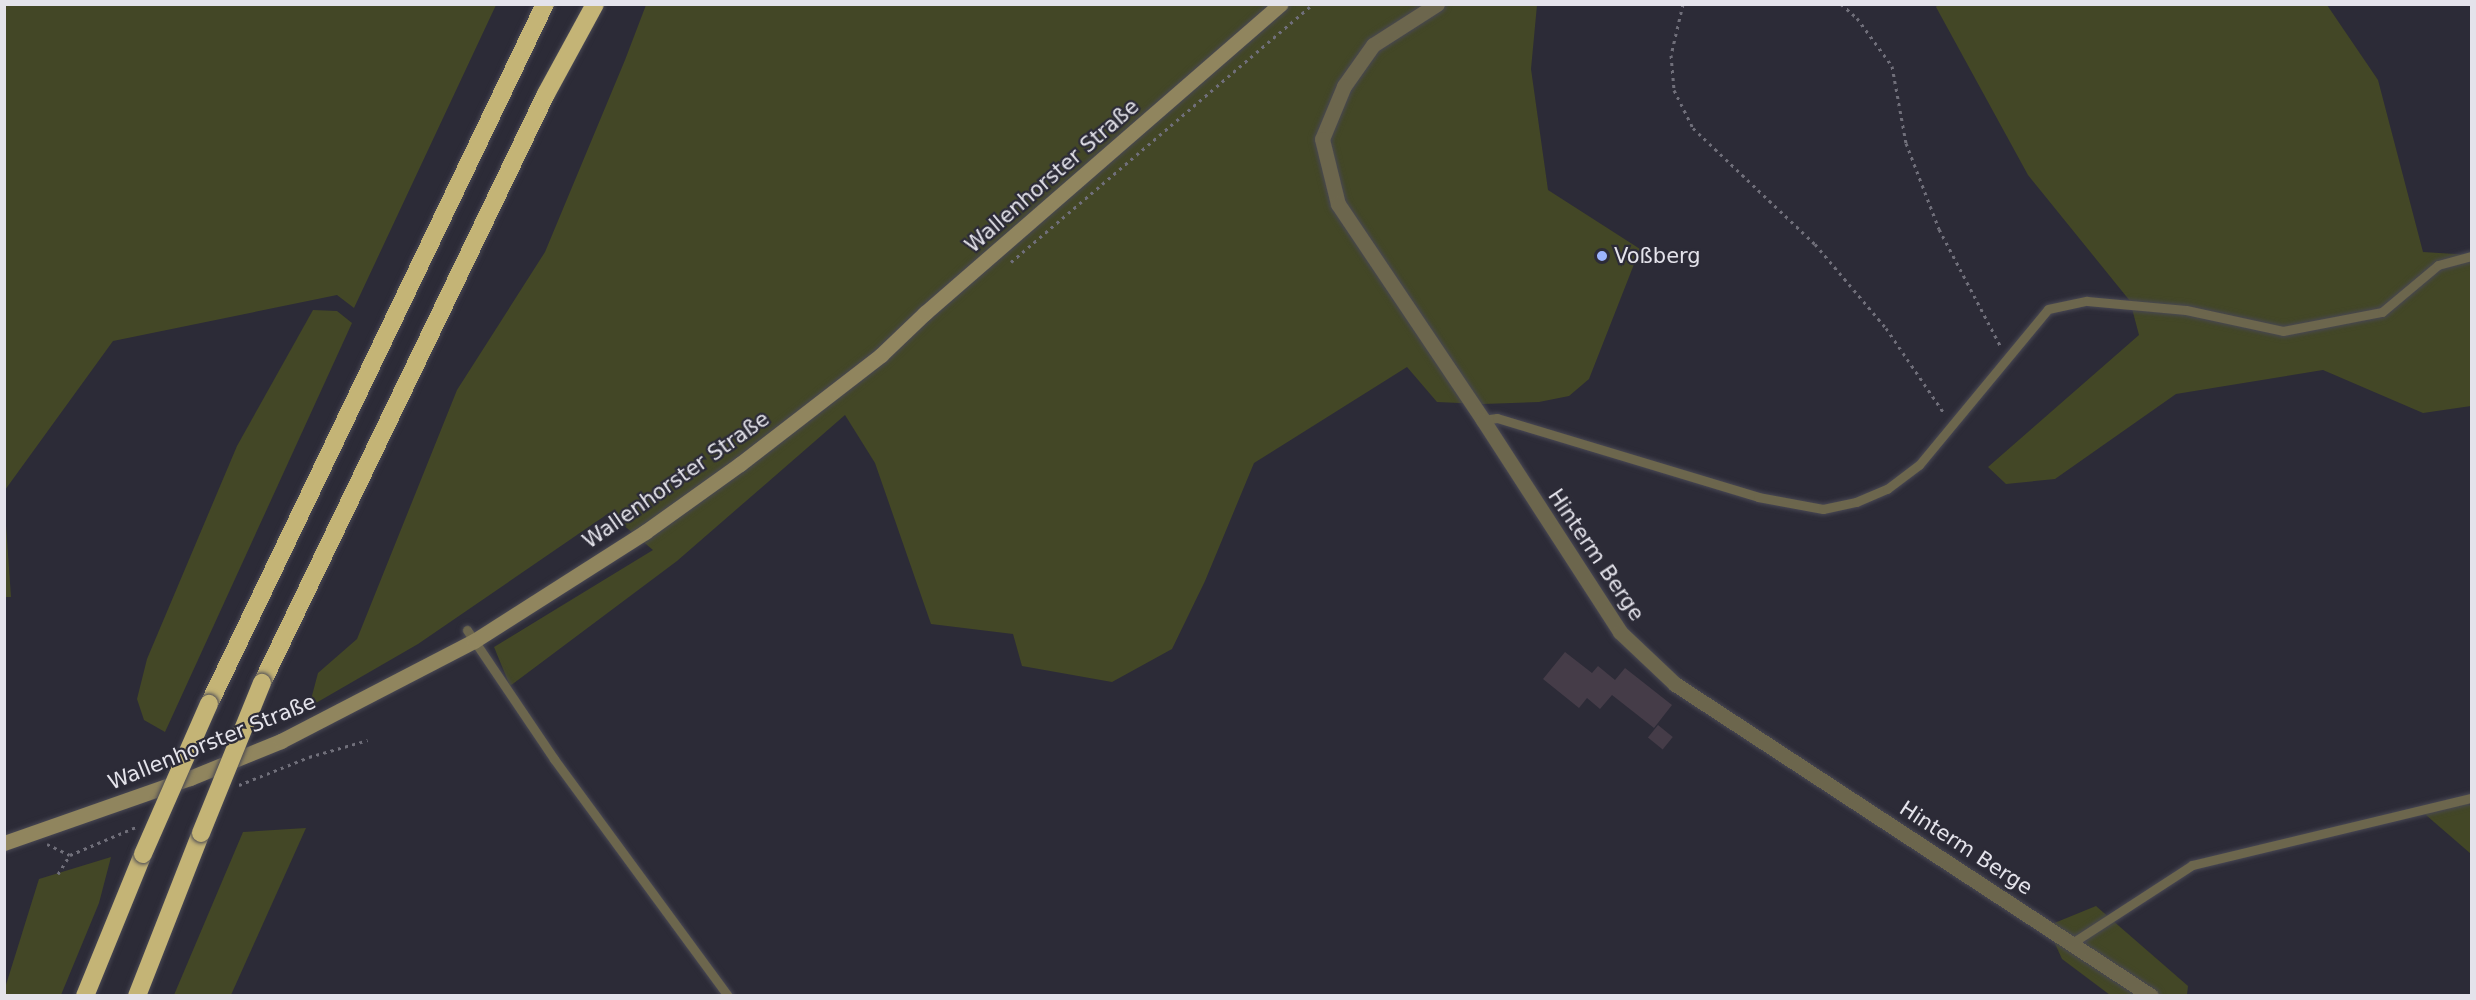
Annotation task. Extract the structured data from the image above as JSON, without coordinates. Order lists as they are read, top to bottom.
{
  "streets": {
    "main road": ["Wallenhorster Straße"],
    "street": ["Hinterm Berge"]
  },
  "places": ["Voßberg"]
}
